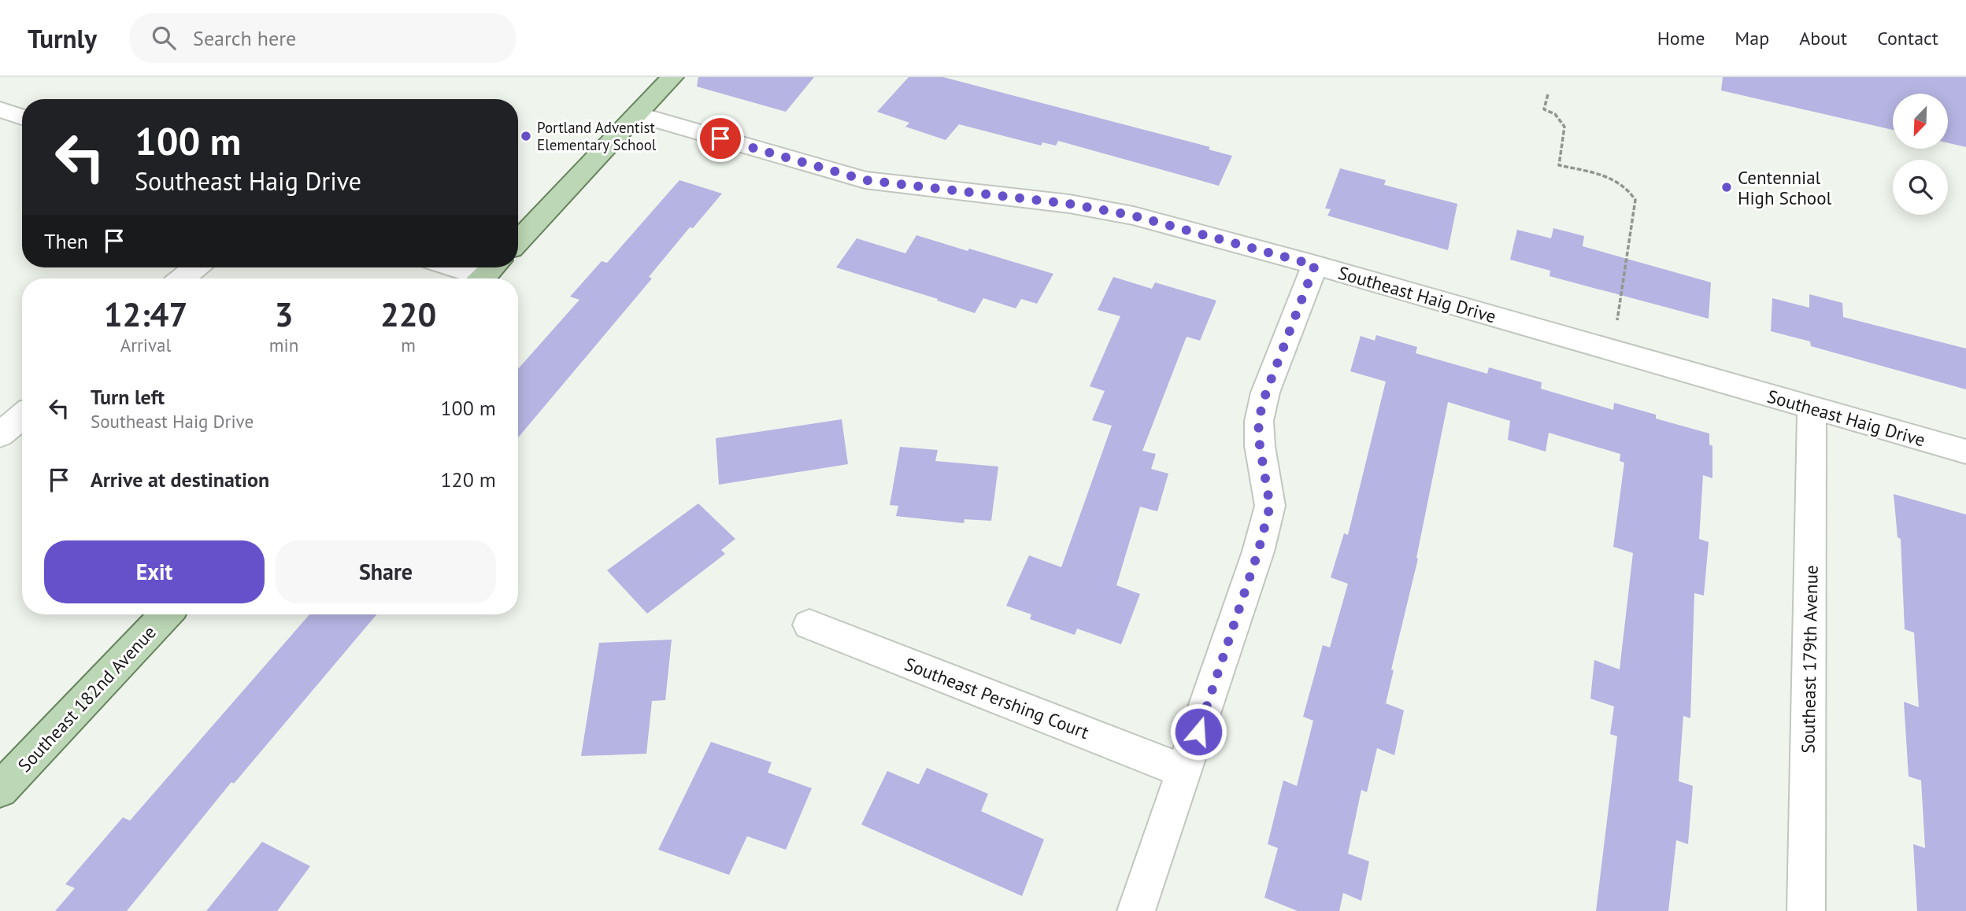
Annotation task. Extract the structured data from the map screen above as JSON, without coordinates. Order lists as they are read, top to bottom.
{
  "streets": {
    "main road": ["Southeast 182nd Avenue"],
    "street": ["Southeast Haig Drive", "Southeast 179th Avenue", "Southeast Pershing Court"]
  },
  "crossings": [
    ["Southeast Haig Drive", "Southeast 179th Avenue"]
  ],
  "places": ["Portland Adventist Elementary School", "Centennial High School"],
  "north": "bottom left",
  "page": {
    "header": "Turnly",
    "search": "Search here",
    "nav": [
      "Home",
      "Map",
      "About",
      "Contact"
    ],
    "turn": ["100 m", "Southeast Haig Drive"],
    "then": "Then",
    "eta": [
      "12:47",
      "Arrival",
      "3",
      "min",
      "220",
      "m"
    ],
    "list": [
      {
        "name": "Turn left",
        "note": "Southeast Haig Drive",
        "value": "100 m"
      },
      {
        "name": "Arrive at destination",
        "value": "120 m"
      }
    ],
    "buttons": ["Exit", "Share"]
  }
}
